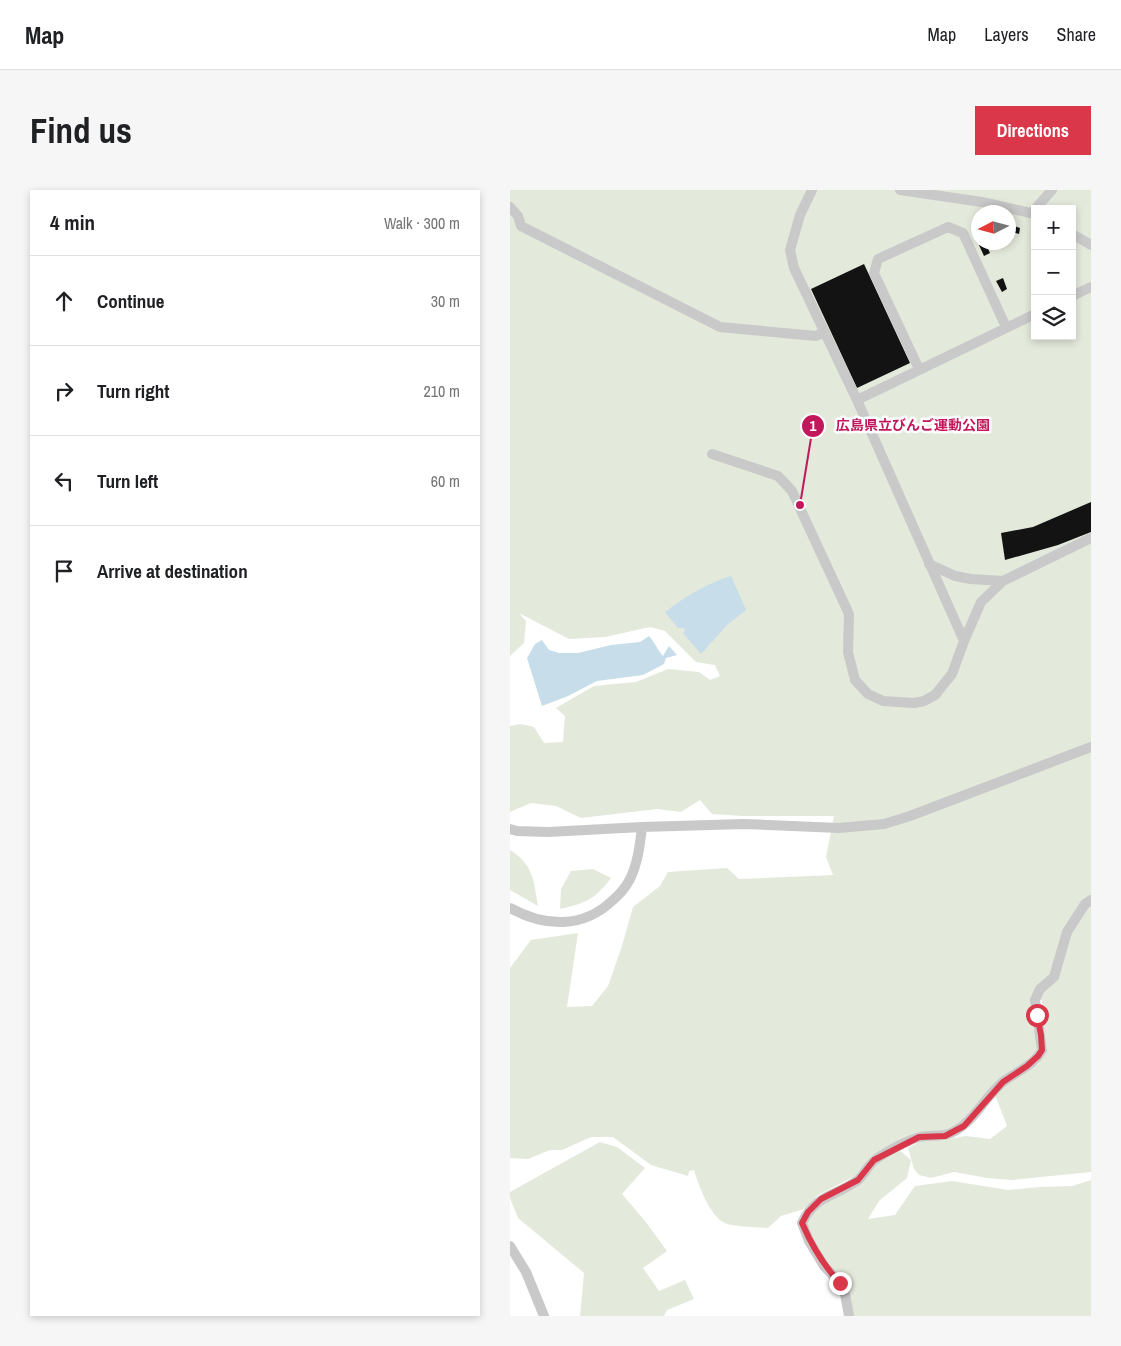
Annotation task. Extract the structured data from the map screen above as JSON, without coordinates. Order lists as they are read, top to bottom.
{
  "places": ["広島県立びんご運動公園"],
  "north": "left",
  "page": {
    "header": "Map",
    "nav": ["Map", "Layers", "Share"],
    "buttons": "Directions",
    "title": "Find us",
    "heading": ["4 min", "Walk · 300 m"],
    "map_buttons": ["+", "−"],
    "list": [
      ["Continue", "30 m"],
      ["Turn right", "210 m"],
      ["Turn left", "60 m"],
      "Arrive at destination"
    ]
  }
}
